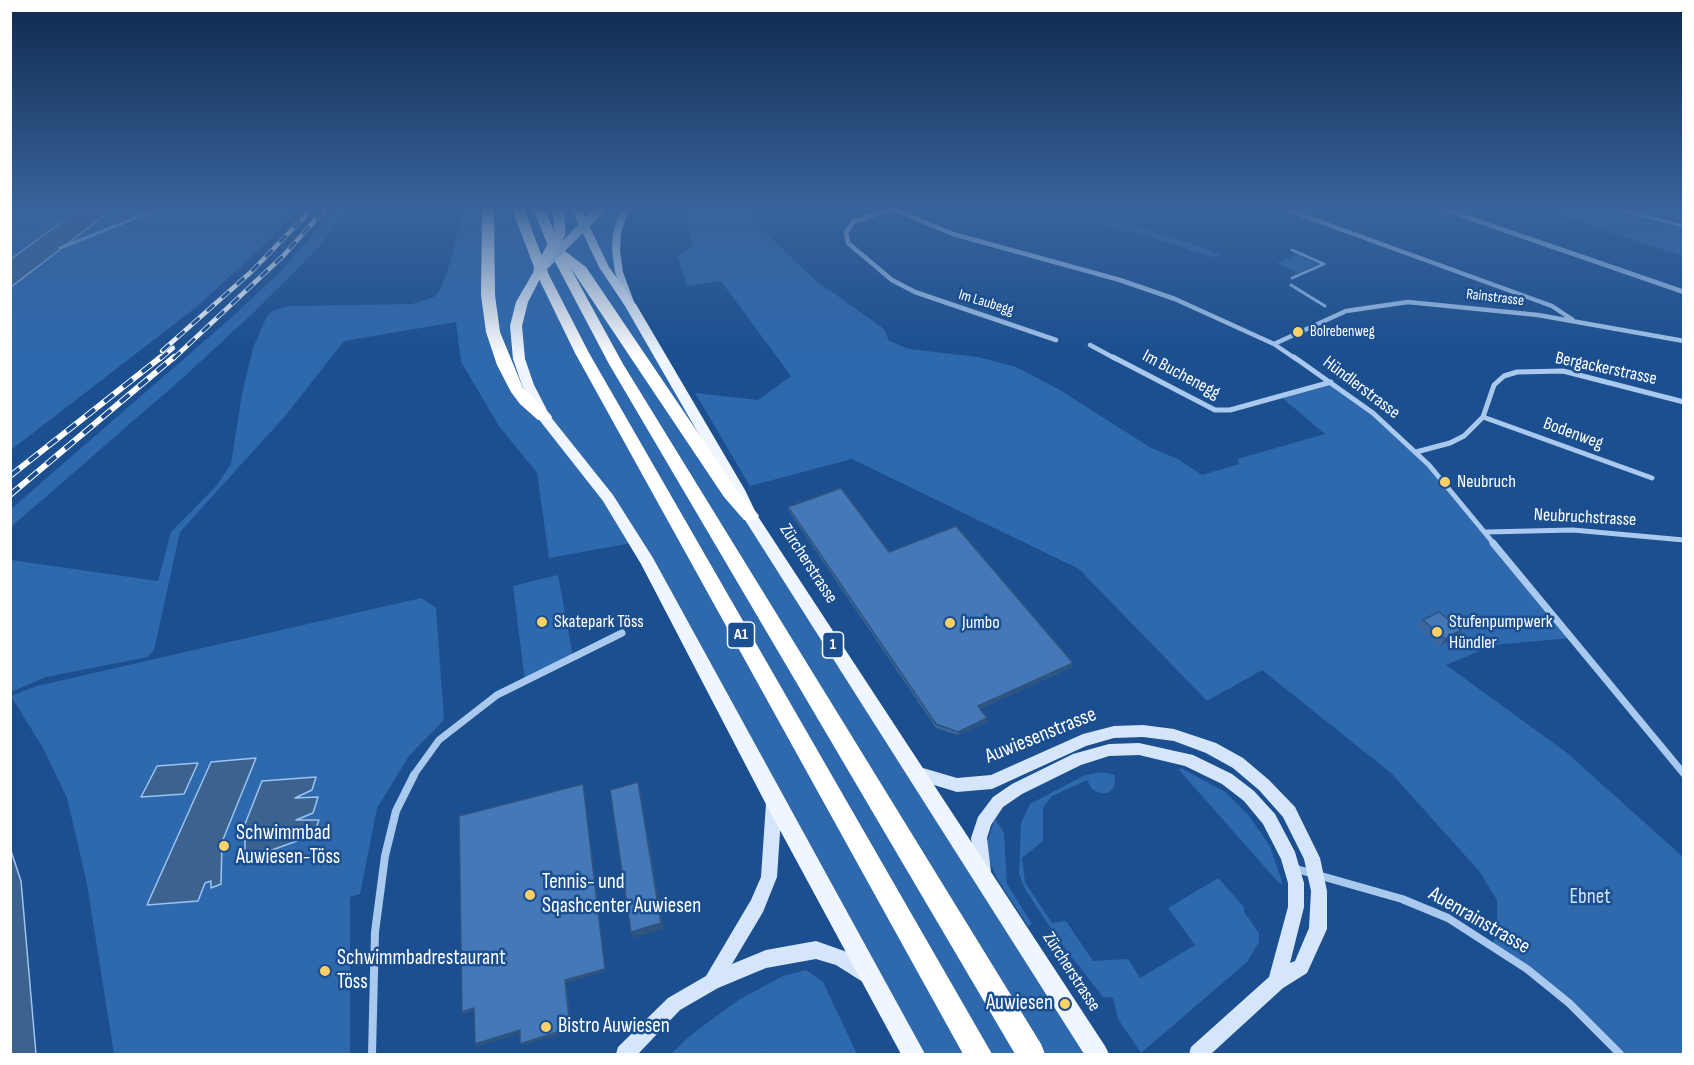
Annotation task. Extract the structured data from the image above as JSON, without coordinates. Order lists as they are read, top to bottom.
{
  "streets": {
    "highway": ["A1"],
    "main road": ["Zürcherstrasse", "1", "Auwiesenstrasse"],
    "street": [
      "Rainstrasse",
      "Im Laubegg",
      "Bergackerstrasse",
      "Im Buchenegg",
      "Hündlerstrasse",
      "Bodenweg",
      "Neubruchstrasse",
      "Auenrainstrasse"
    ]
  },
  "crossings": [
    ["Rainstrasse", "Hündlerstrasse"],
    ["Bergackerstrasse", "Hündlerstrasse"],
    ["Bergackerstrasse", "Bodenweg"],
    ["Im Buchenegg", "Hündlerstrasse"],
    ["Hündlerstrasse", "Neubruchstrasse"],
    ["Zürcherstrasse", "A1"],
    ["Zürcherstrasse", "Auwiesenstrasse"],
    ["Auwiesenstrasse", "Auenrainstrasse"]
  ],
  "parks": ["Ebnet"],
  "places": [
    "Bolrebenweg",
    "Neubruch",
    "Skatepark Töss",
    "Jumbo",
    "Stufenpumpwerk Hündler",
    "Schwimmbad Auwiesen-Töss",
    "Tennis- und Sqashcenter Auwiesen",
    "Schwimmbadrestaurant Töss",
    "Auwiesen",
    "Bistro Auwiesen"
  ]
}
